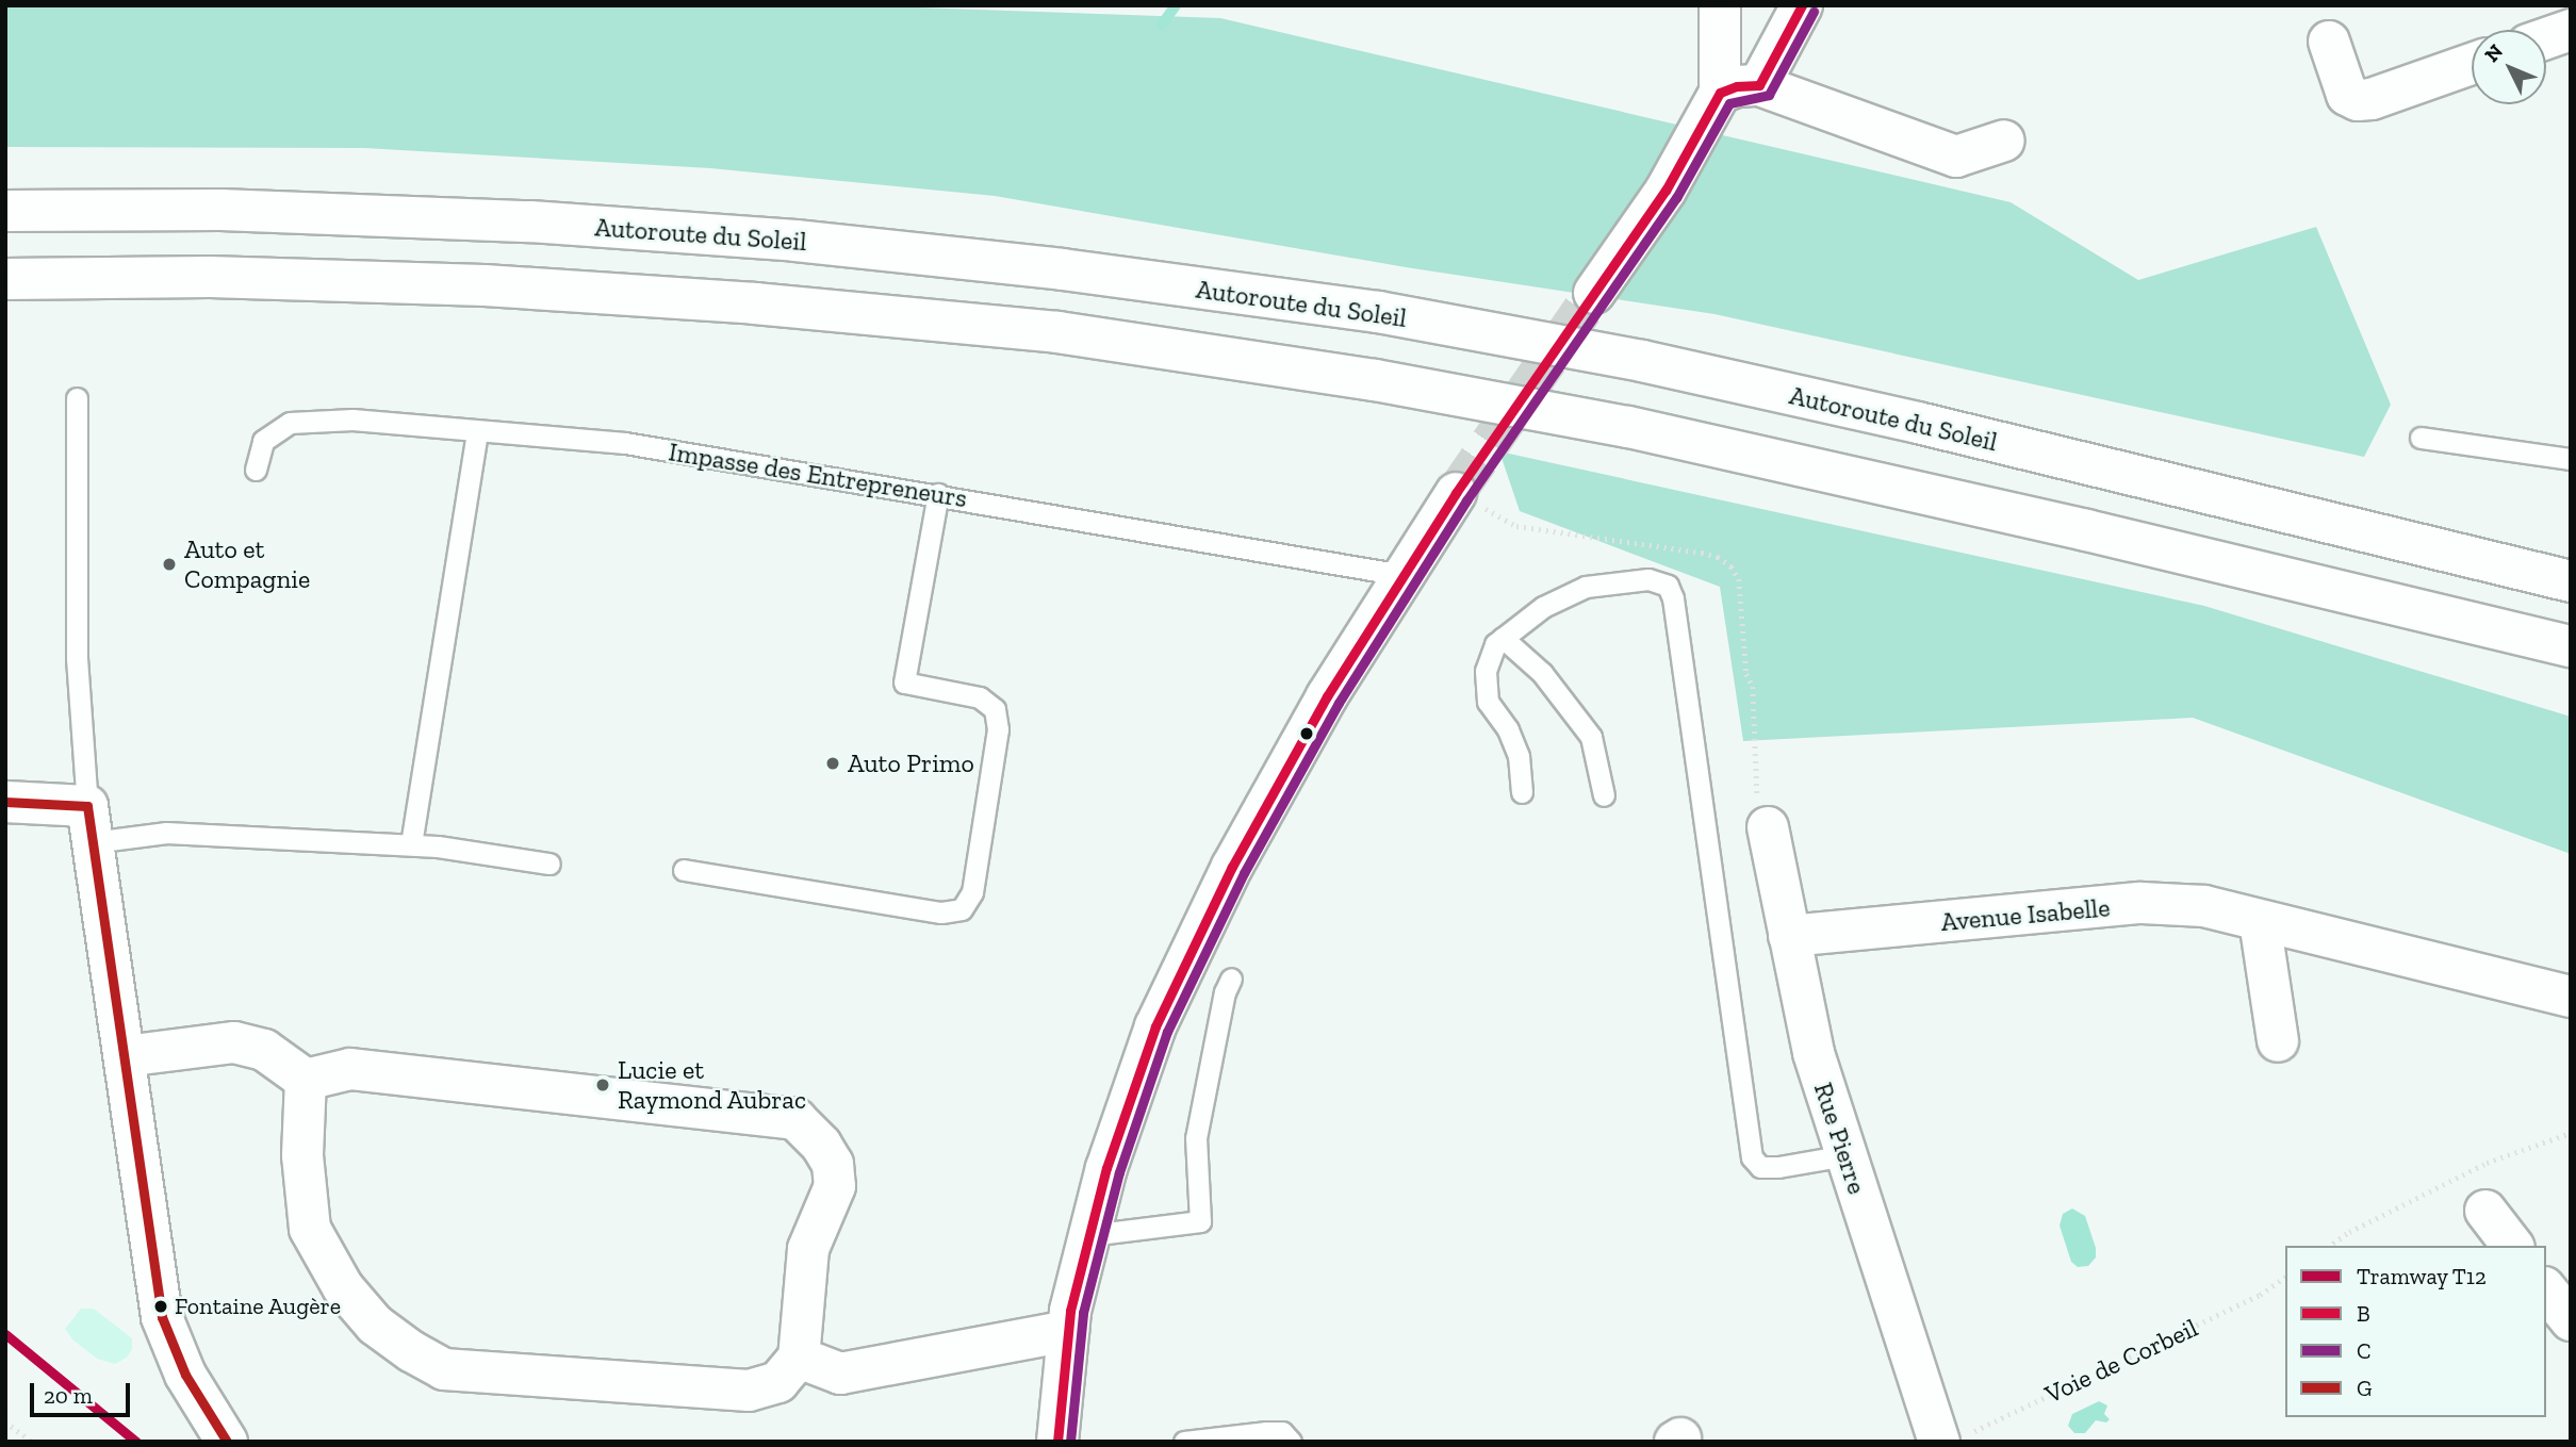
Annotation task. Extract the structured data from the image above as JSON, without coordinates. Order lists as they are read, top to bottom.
{
  "streets": {
    "main road": ["Autoroute du Soleil", "Avenue Isabelle", "Rue Pierre"],
    "lane": ["Impasse des Entrepreneurs"],
    "path": ["Voie de Corbeil"]
  },
  "crossings": [
    ["Avenue Isabelle", "Rue Pierre"],
    ["Rue Pierre", "Voie de Corbeil"]
  ],
  "places": [
    "Auto et Compagnie",
    "Auto Primo",
    "Lucie et Raymond Aubrac",
    "Fontaine Augère"
  ],
  "lines": [
    "transit line B",
    "transit line C",
    "transit line G",
    "tram line T12"
  ],
  "legend": [
    "Tramway T12",
    "B",
    "C",
    "G"
  ],
  "scale_bar": "20 m",
  "north": "top left"
}
